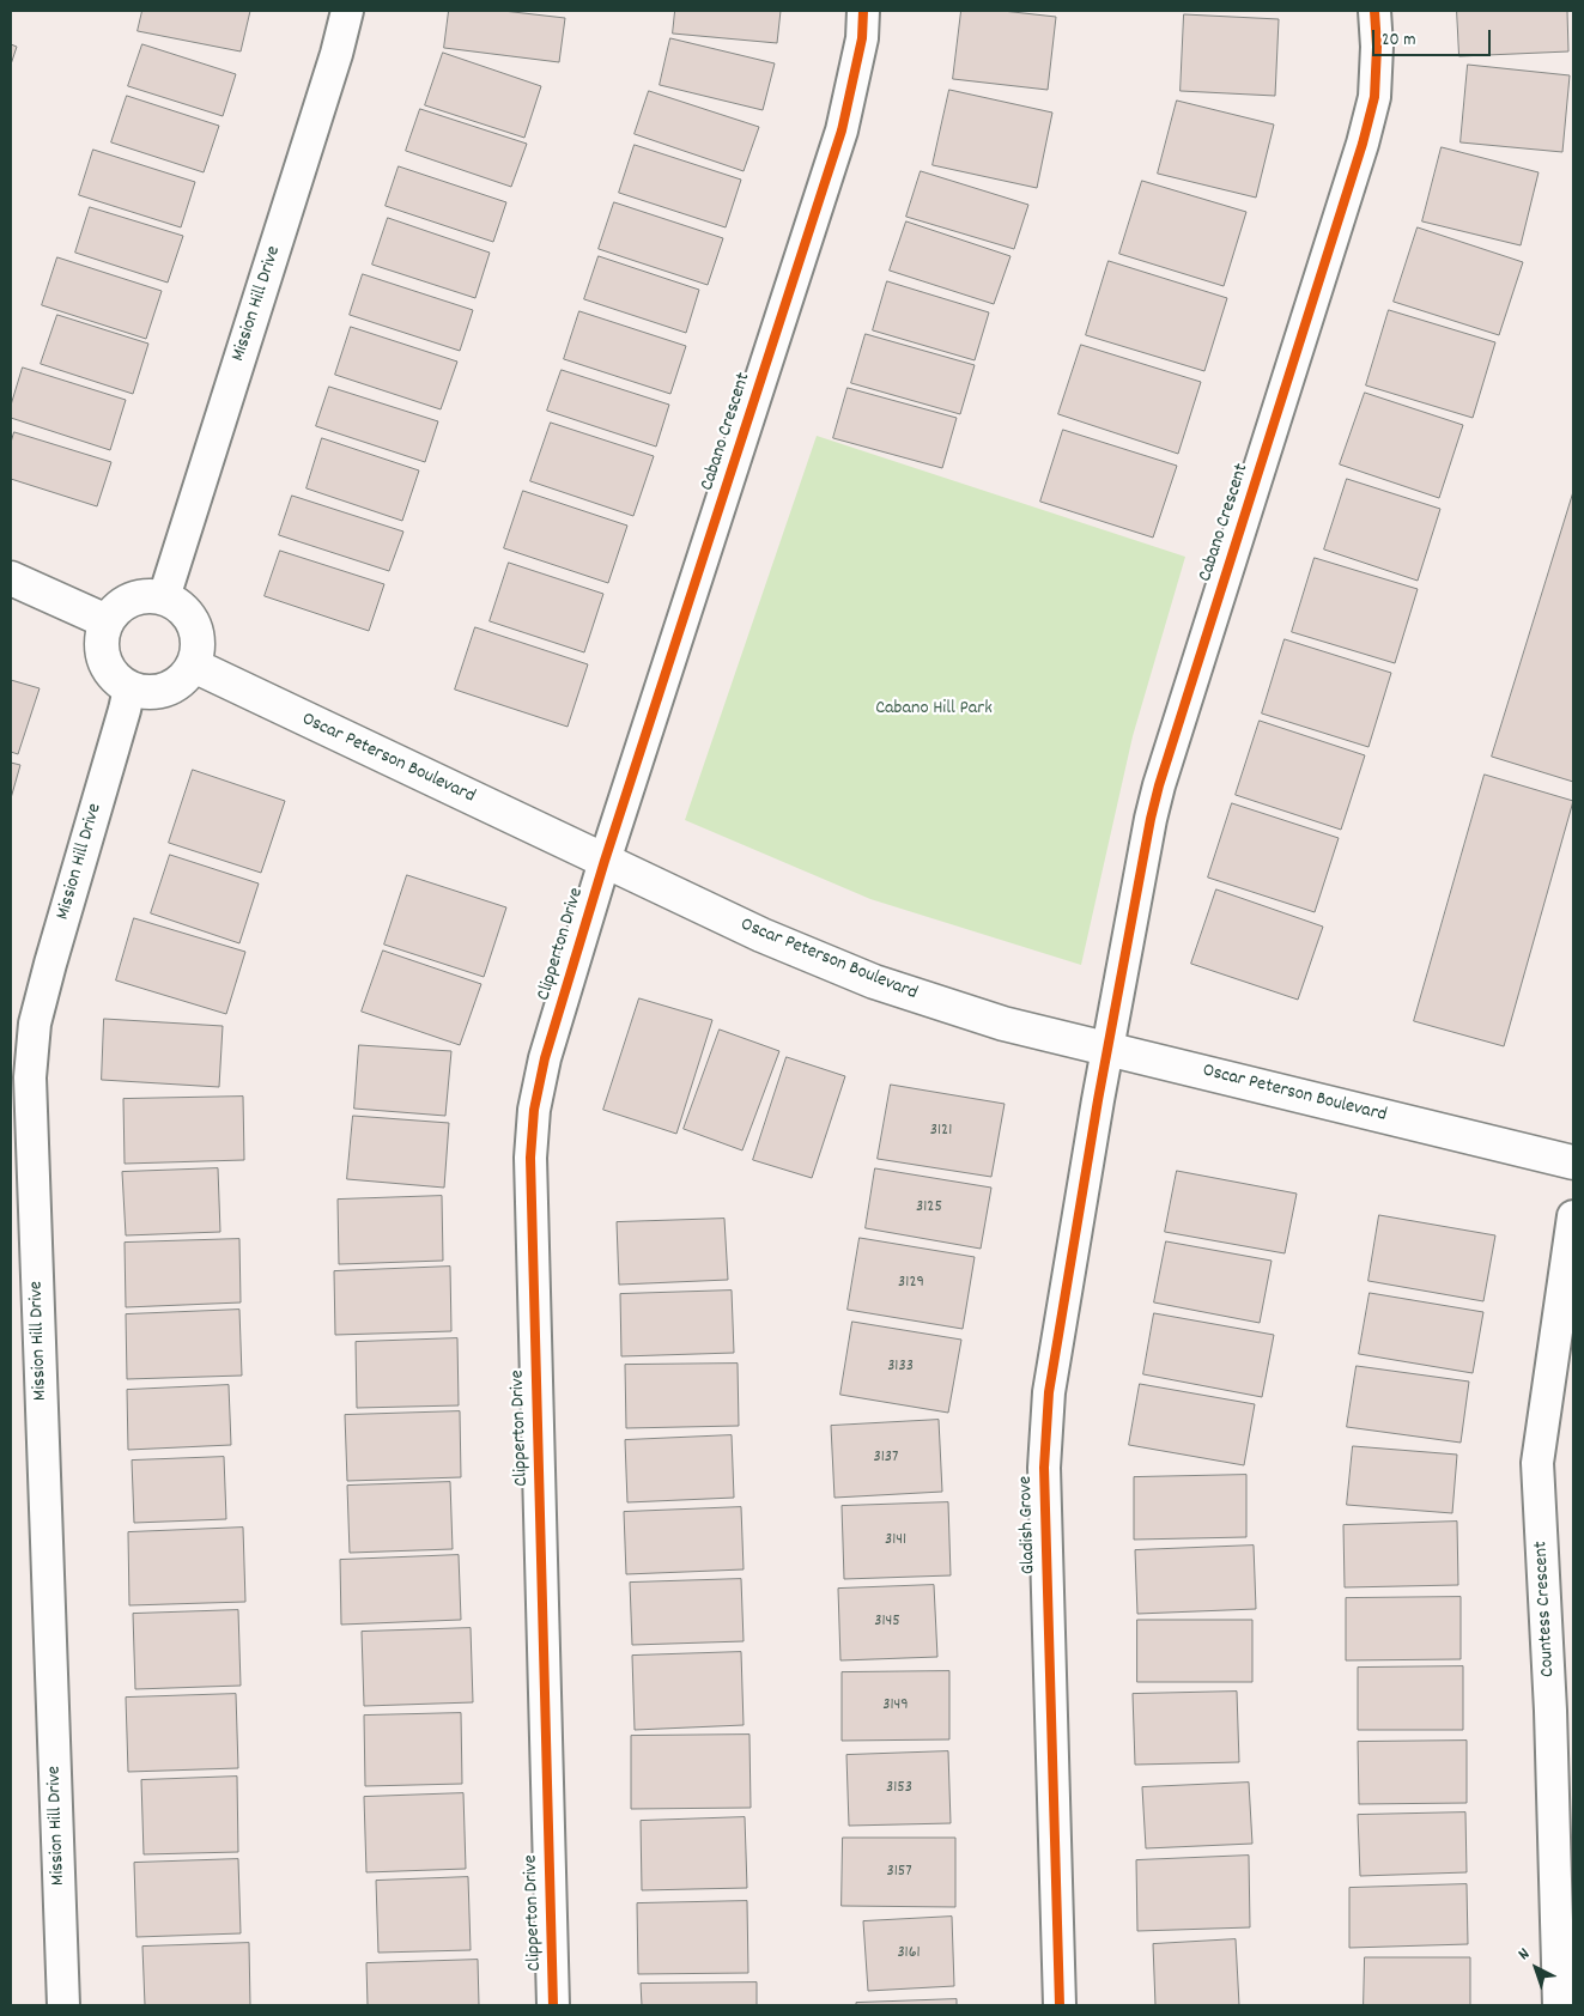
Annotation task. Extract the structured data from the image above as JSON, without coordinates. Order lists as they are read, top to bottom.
{
  "streets": {
    "street": [
      "Mission Hill Drive",
      "Cabano Crescent",
      "Oscar Peterson Boulevard",
      "Clipperton Drive",
      "Gladish Grove",
      "Countess Crescent"
    ]
  },
  "crossings": [
    ["Mission Hill Drive", "Oscar Peterson Boulevard"],
    ["Cabano Crescent", "Oscar Peterson Boulevard"],
    ["Cabano Crescent", "Clipperton Drive"],
    ["Cabano Crescent", "Gladish Grove"],
    ["Oscar Peterson Boulevard", "Clipperton Drive"],
    ["Oscar Peterson Boulevard", "Gladish Grove"]
  ],
  "parks": ["Cabano Hill Park"],
  "house_numbers": [
    "3121",
    "3125",
    "3129",
    "3133",
    "3137",
    "3141",
    "3145",
    "3149",
    "3153",
    "3157",
    "3161"
  ],
  "scale_bar": "20 m",
  "north": "top left"
}
